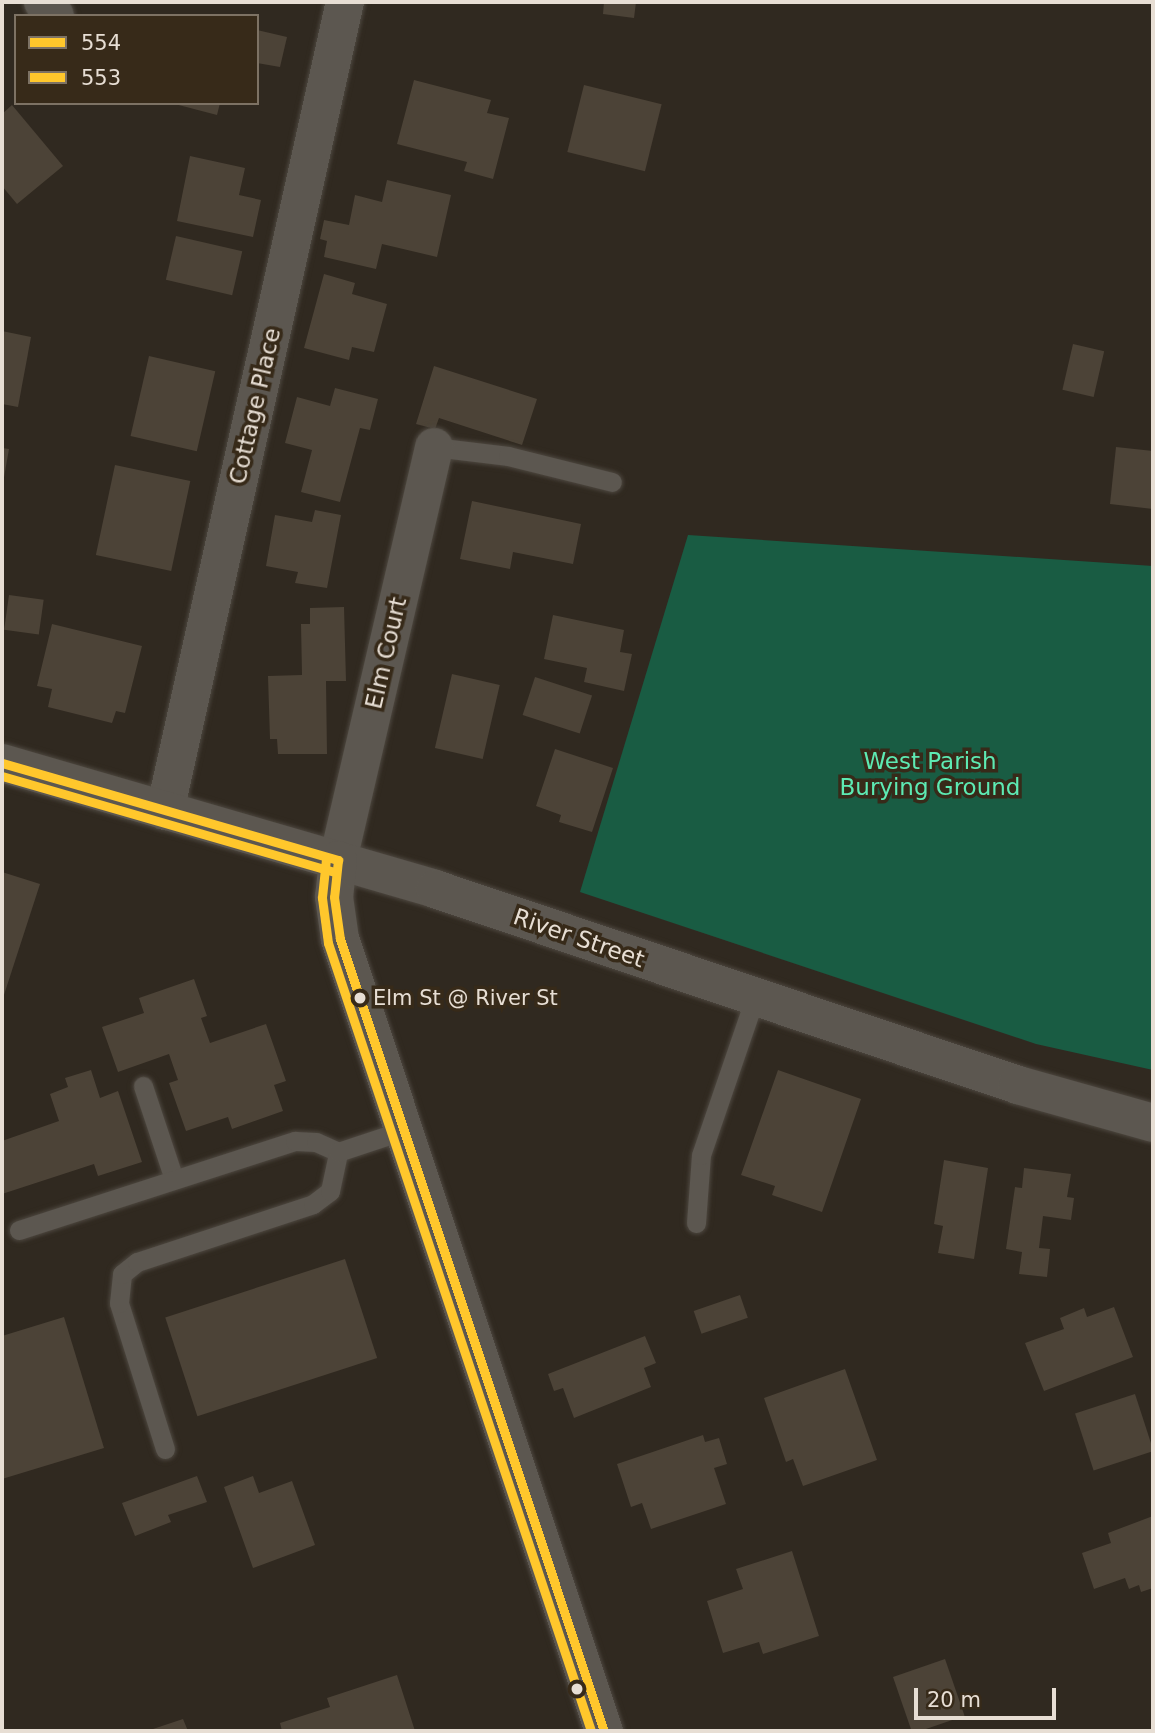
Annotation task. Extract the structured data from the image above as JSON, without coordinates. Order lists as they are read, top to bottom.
{
  "streets": {
    "street": ["Cottage Place", "Elm Court", "River Street"]
  },
  "crossings": [
    ["Cottage Place", "River Street"],
    ["Elm Court", "River Street"]
  ],
  "parks": ["West Parish Burying Ground"],
  "places": ["Elm St @ River St"],
  "lines": ["transit line 554", "transit line 553"],
  "legend": ["554", "553"],
  "scale_bar": "20 m"
}
